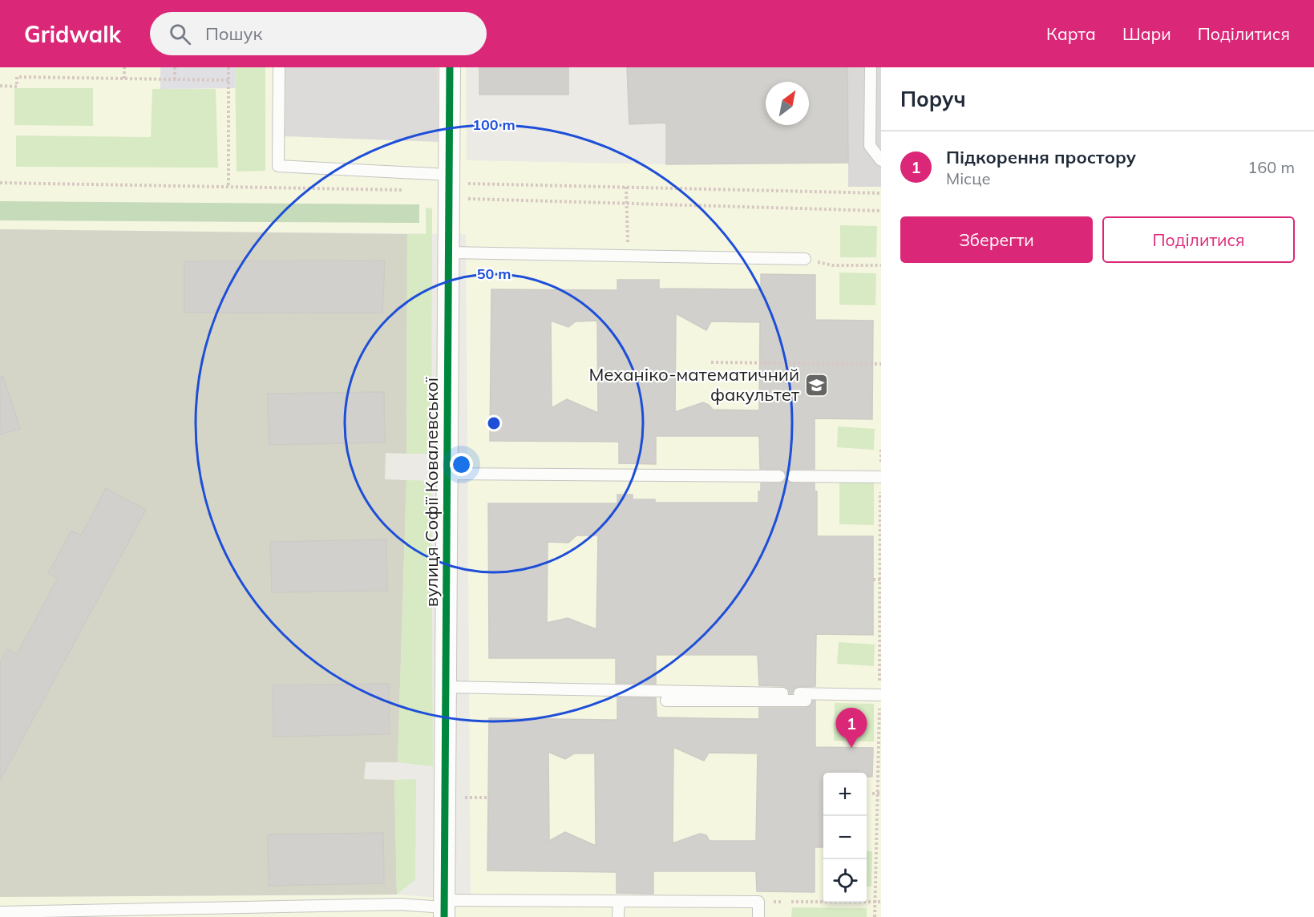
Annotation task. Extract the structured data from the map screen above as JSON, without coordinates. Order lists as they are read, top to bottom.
{
  "streets": {
    "street": ["вулиця Софії Ковалевської"]
  },
  "places": {
    "school or university": ["Механіко-математичний факультет"]
  },
  "north": "top right",
  "page": {
    "header": "Gridwalk",
    "search": "Пошук",
    "nav": ["Карта", "Шари", "Поділитися"],
    "heading": "Поруч",
    "list": [
      {
        "mark": "1",
        "name": "Підкорення простору",
        "note": "Місце",
        "value": "160 m"
      }
    ],
    "buttons": ["Зберегти", "Поділитися"],
    "pins": "1",
    "map_buttons": ["+", "−"]
  },
  "rings": ["100 m", "50 m"]
}
